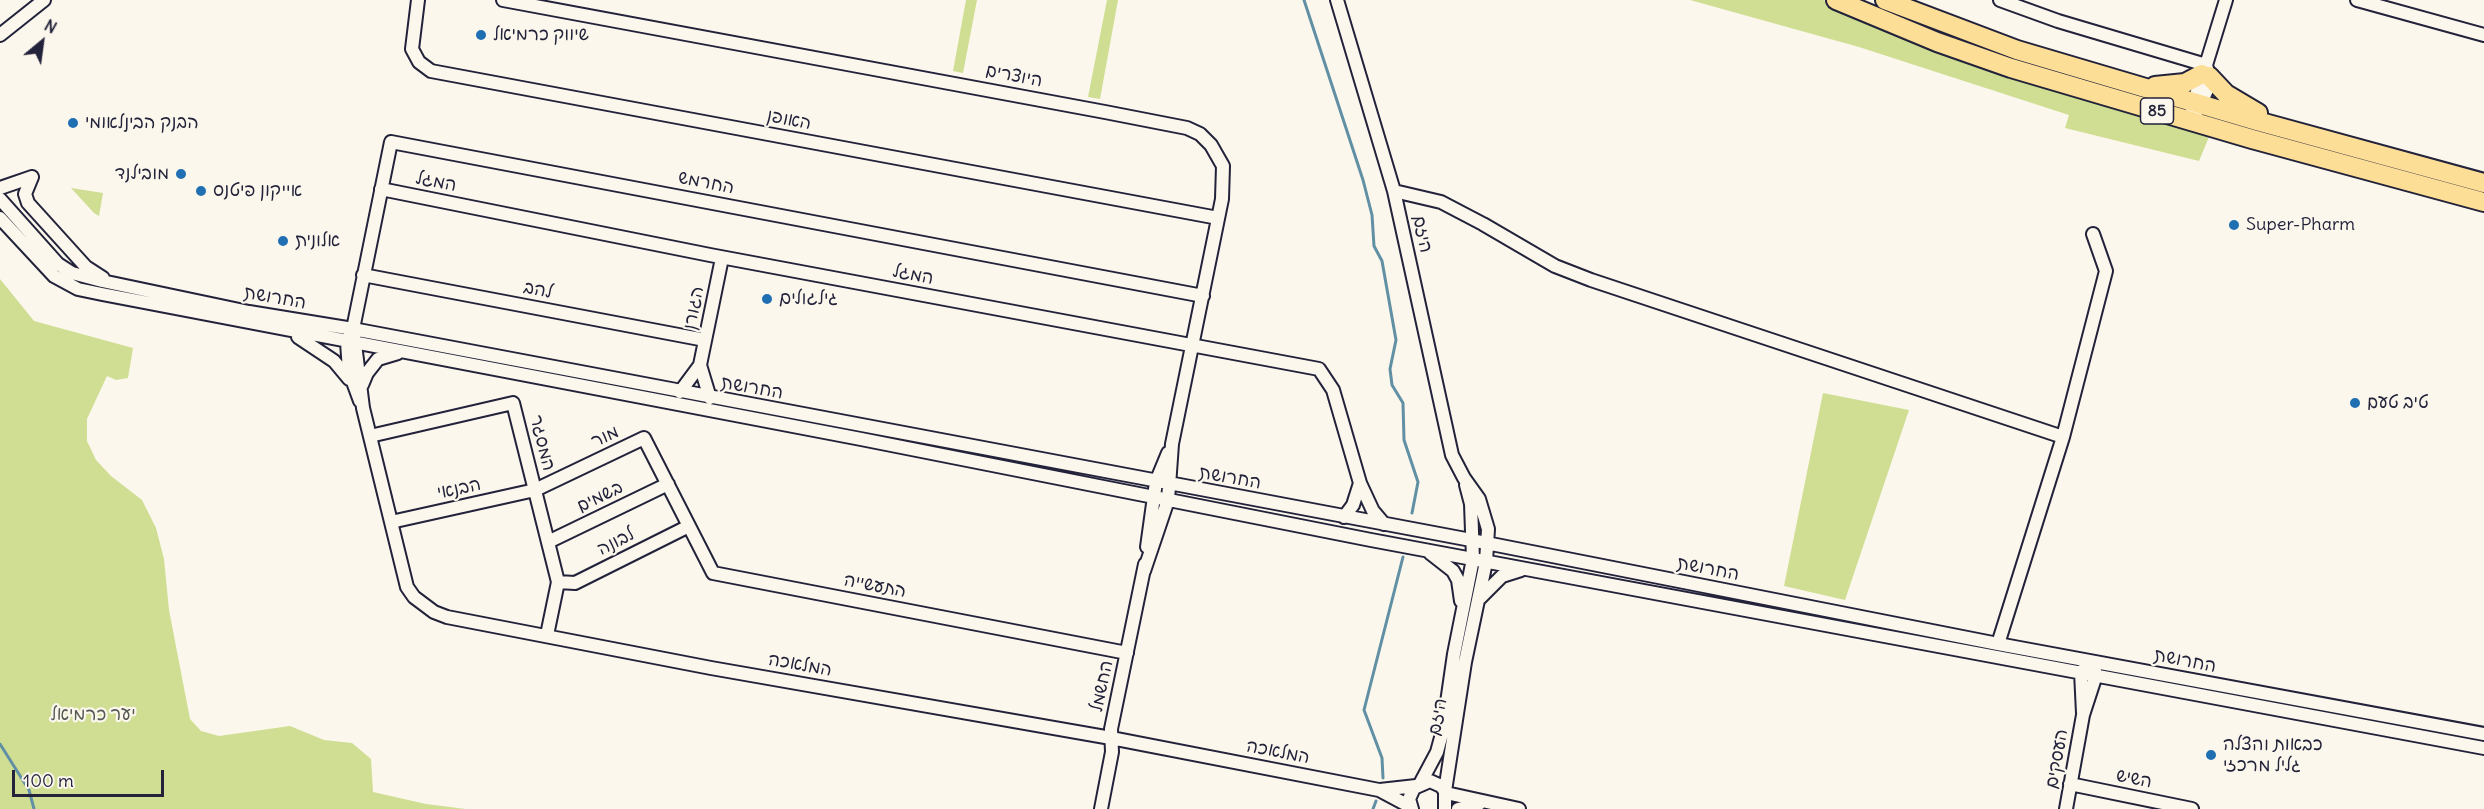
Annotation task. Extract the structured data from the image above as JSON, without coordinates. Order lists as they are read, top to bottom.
{
  "streets": {
    "highway": ["85"],
    "street": [
      "היוצרים",
      "האופן",
      "המגל",
      "החרמש",
      "היזם",
      "להב",
      "החרושת",
      "הגורן",
      "מור",
      "המסגר",
      "הבנאי",
      "בשמים",
      "לבונה",
      "התעשייה",
      "המלאכה",
      "החשמל",
      "העסקים",
      "השיש"
    ]
  },
  "crossings": [
    ["היוצרים", "האופן"],
    ["היוצרים", "המגל"],
    ["היוצרים", "החרמש"],
    ["היוצרים", "החרושת"],
    ["היוצרים", "החשמל"],
    ["המגל", "החרמש"],
    ["המגל", "החרושת"],
    ["המגל", "הגורן"],
    ["החרמש", "להב"],
    ["החרמש", "החרושת"],
    ["החרמש", "המלאכה"],
    ["היזם", "החרושת"],
    ["היזם", "המלאכה"],
    ["להב", "הגורן"],
    ["החרושת", "הגורן"],
    ["החרושת", "המלאכה"],
    ["החרושת", "החשמל"],
    ["מור", "המסגר"],
    ["מור", "הבנאי"],
    ["מור", "בשמים"],
    ["מור", "התעשייה"],
    ["המסגר", "הבנאי"],
    ["המסגר", "בשמים"],
    ["המסגר", "לבונה"],
    ["המסגר", "המלאכה"],
    ["הבנאי", "המלאכה"],
    ["בשמים", "התעשייה"],
    ["לבונה", "התעשייה"],
    ["התעשייה", "החשמל"],
    ["המלאכה", "החשמל"],
    ["העסקים", "השיש"]
  ],
  "parks": ["יער כרמיאל"],
  "places": [
    "שיווק כרמיאל",
    "הבנק הבינלאומי",
    "מובילנד",
    "אייקון פיטנס",
    "Super-Pharm",
    "אלונית",
    "גילגולים",
    "טיב טעם",
    "כבאות והצלה גליל מרכזי"
  ],
  "scale_bar": "100 m",
  "north": "top right"
}
